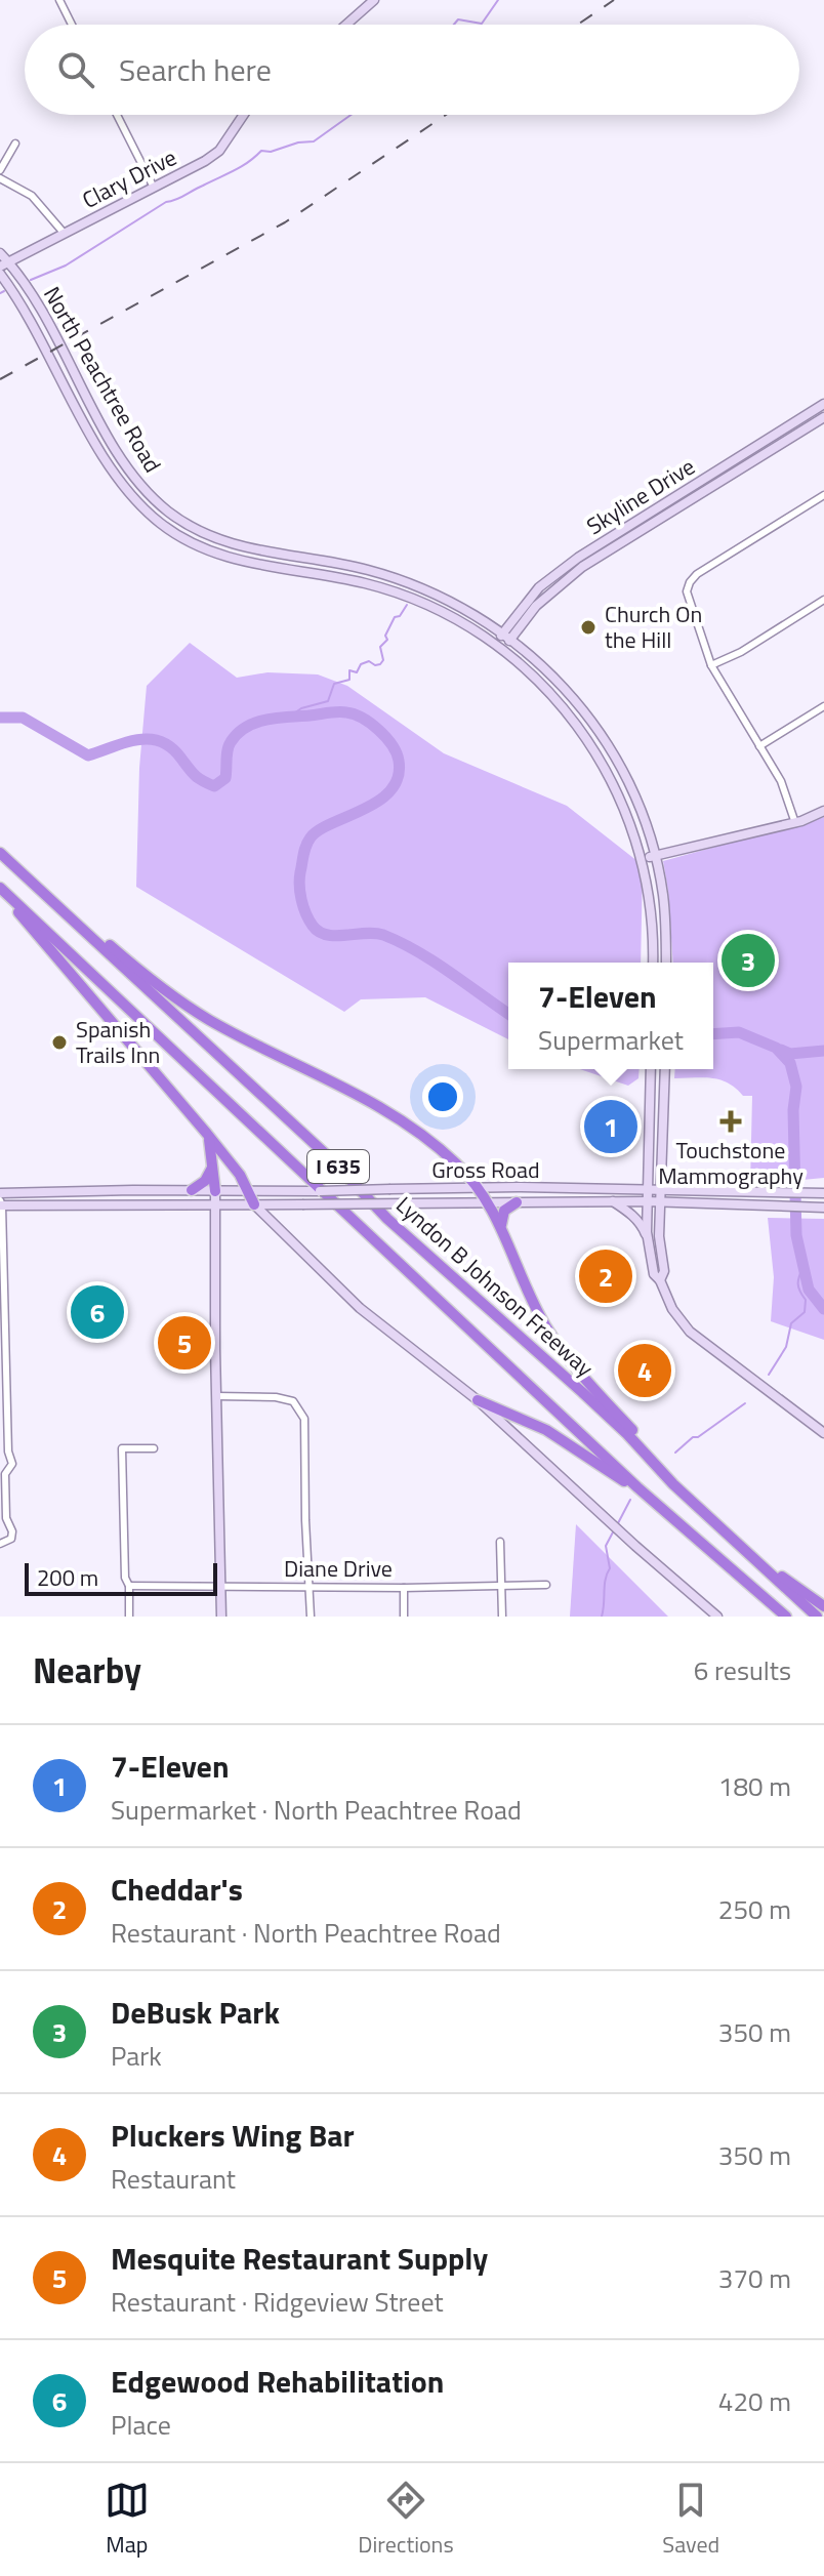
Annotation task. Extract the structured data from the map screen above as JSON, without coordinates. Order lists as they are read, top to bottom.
{
  "streets": {
    "highway": ["I 635", "Lyndon B Johnson Freeway"],
    "main road": [
      "Clary Drive",
      "North Peachtree Road",
      "Skyline Drive",
      "Gross Road"
    ],
    "street": ["Diane Drive"]
  },
  "crossings": [
    ["Clary Drive", "North Peachtree Road"],
    ["North Peachtree Road", "Skyline Drive"]
  ],
  "places": {
    "other": ["Church On the Hill", "Spanish Trails Inn"],
    "health": ["Touchstone Mammography"]
  },
  "scale_bar": "200 m",
  "page": {
    "search": "Search here",
    "pins": [
      "3",
      "1",
      "2",
      "6",
      "5",
      "4"
    ],
    "popup": ["7-Eleven", "Supermarket"],
    "scale": "200 m",
    "heading": ["Nearby", "6 results"],
    "list": [
      {
        "mark": "1",
        "name": "7-Eleven",
        "note": "Supermarket · North Peachtree Road",
        "value": "180 m"
      },
      {
        "mark": "2",
        "name": "Cheddar's",
        "note": "Restaurant · North Peachtree Road",
        "value": "250 m"
      },
      {
        "mark": "3",
        "name": "DeBusk Park",
        "note": "Park",
        "value": "350 m"
      },
      {
        "mark": "4",
        "name": "Pluckers Wing Bar",
        "note": "Restaurant",
        "value": "350 m"
      },
      {
        "mark": "5",
        "name": "Mesquite Restaurant Supply",
        "note": "Restaurant · Ridgeview Street",
        "value": "370 m"
      },
      {
        "mark": "6",
        "name": "Edgewood Rehabilitation",
        "note": "Place",
        "value": "420 m"
      }
    ],
    "nav": ["Map", "Directions", "Saved"]
  }
}
